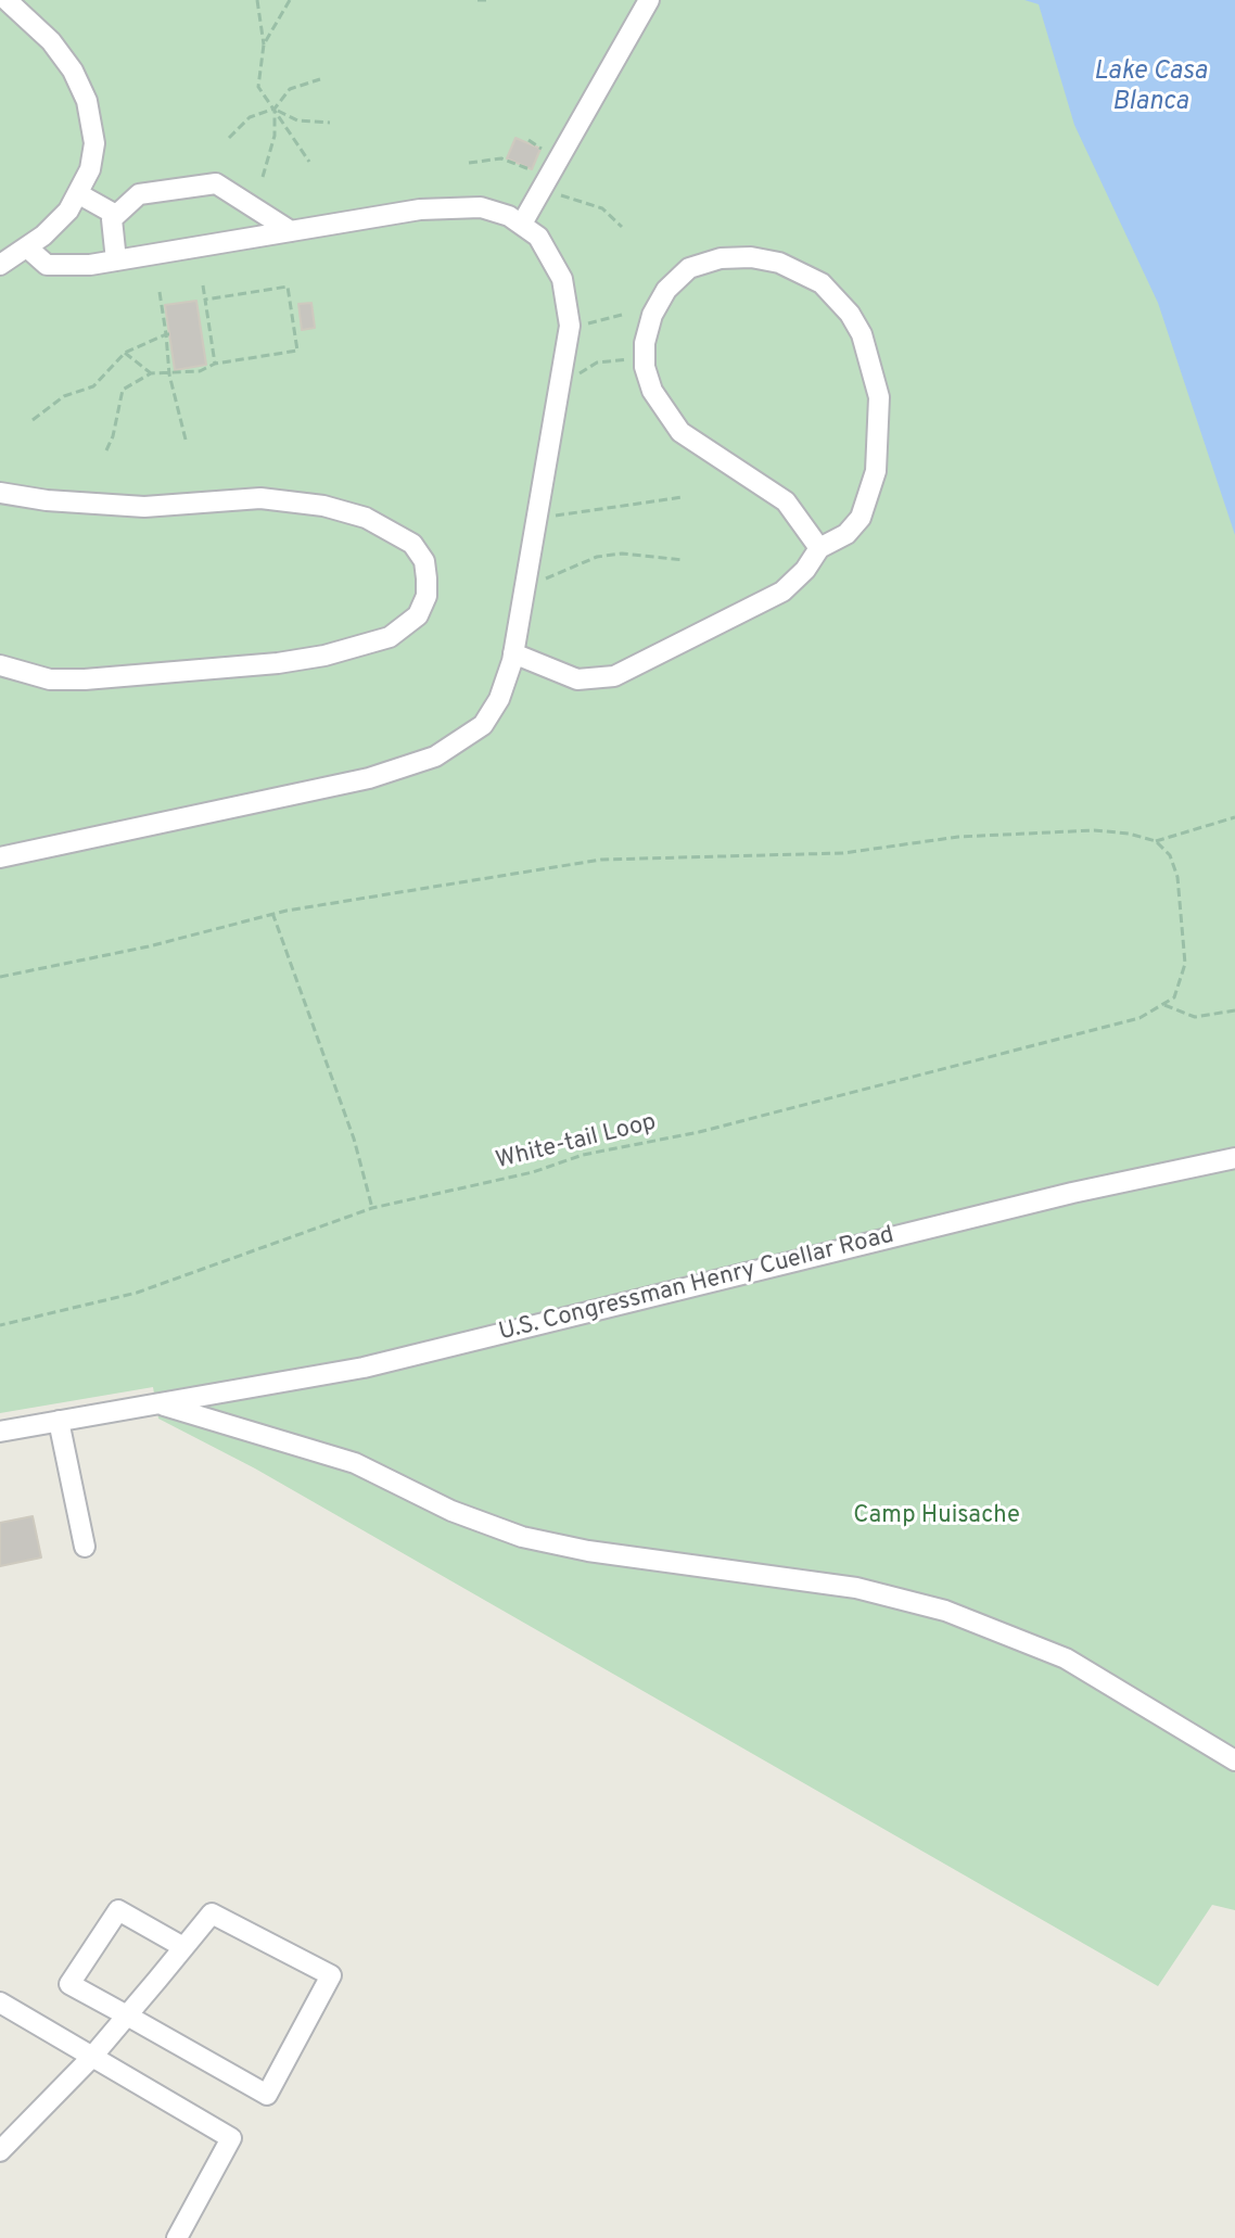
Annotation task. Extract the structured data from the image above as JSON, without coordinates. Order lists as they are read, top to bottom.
{
  "streets": {
    "street": ["U.S. Congressman Henry Cuellar Road"],
    "path": ["White-tail Loop"]
  },
  "water": ["Lake Casa Blanca"],
  "parks": ["Camp Huisache"]
}
